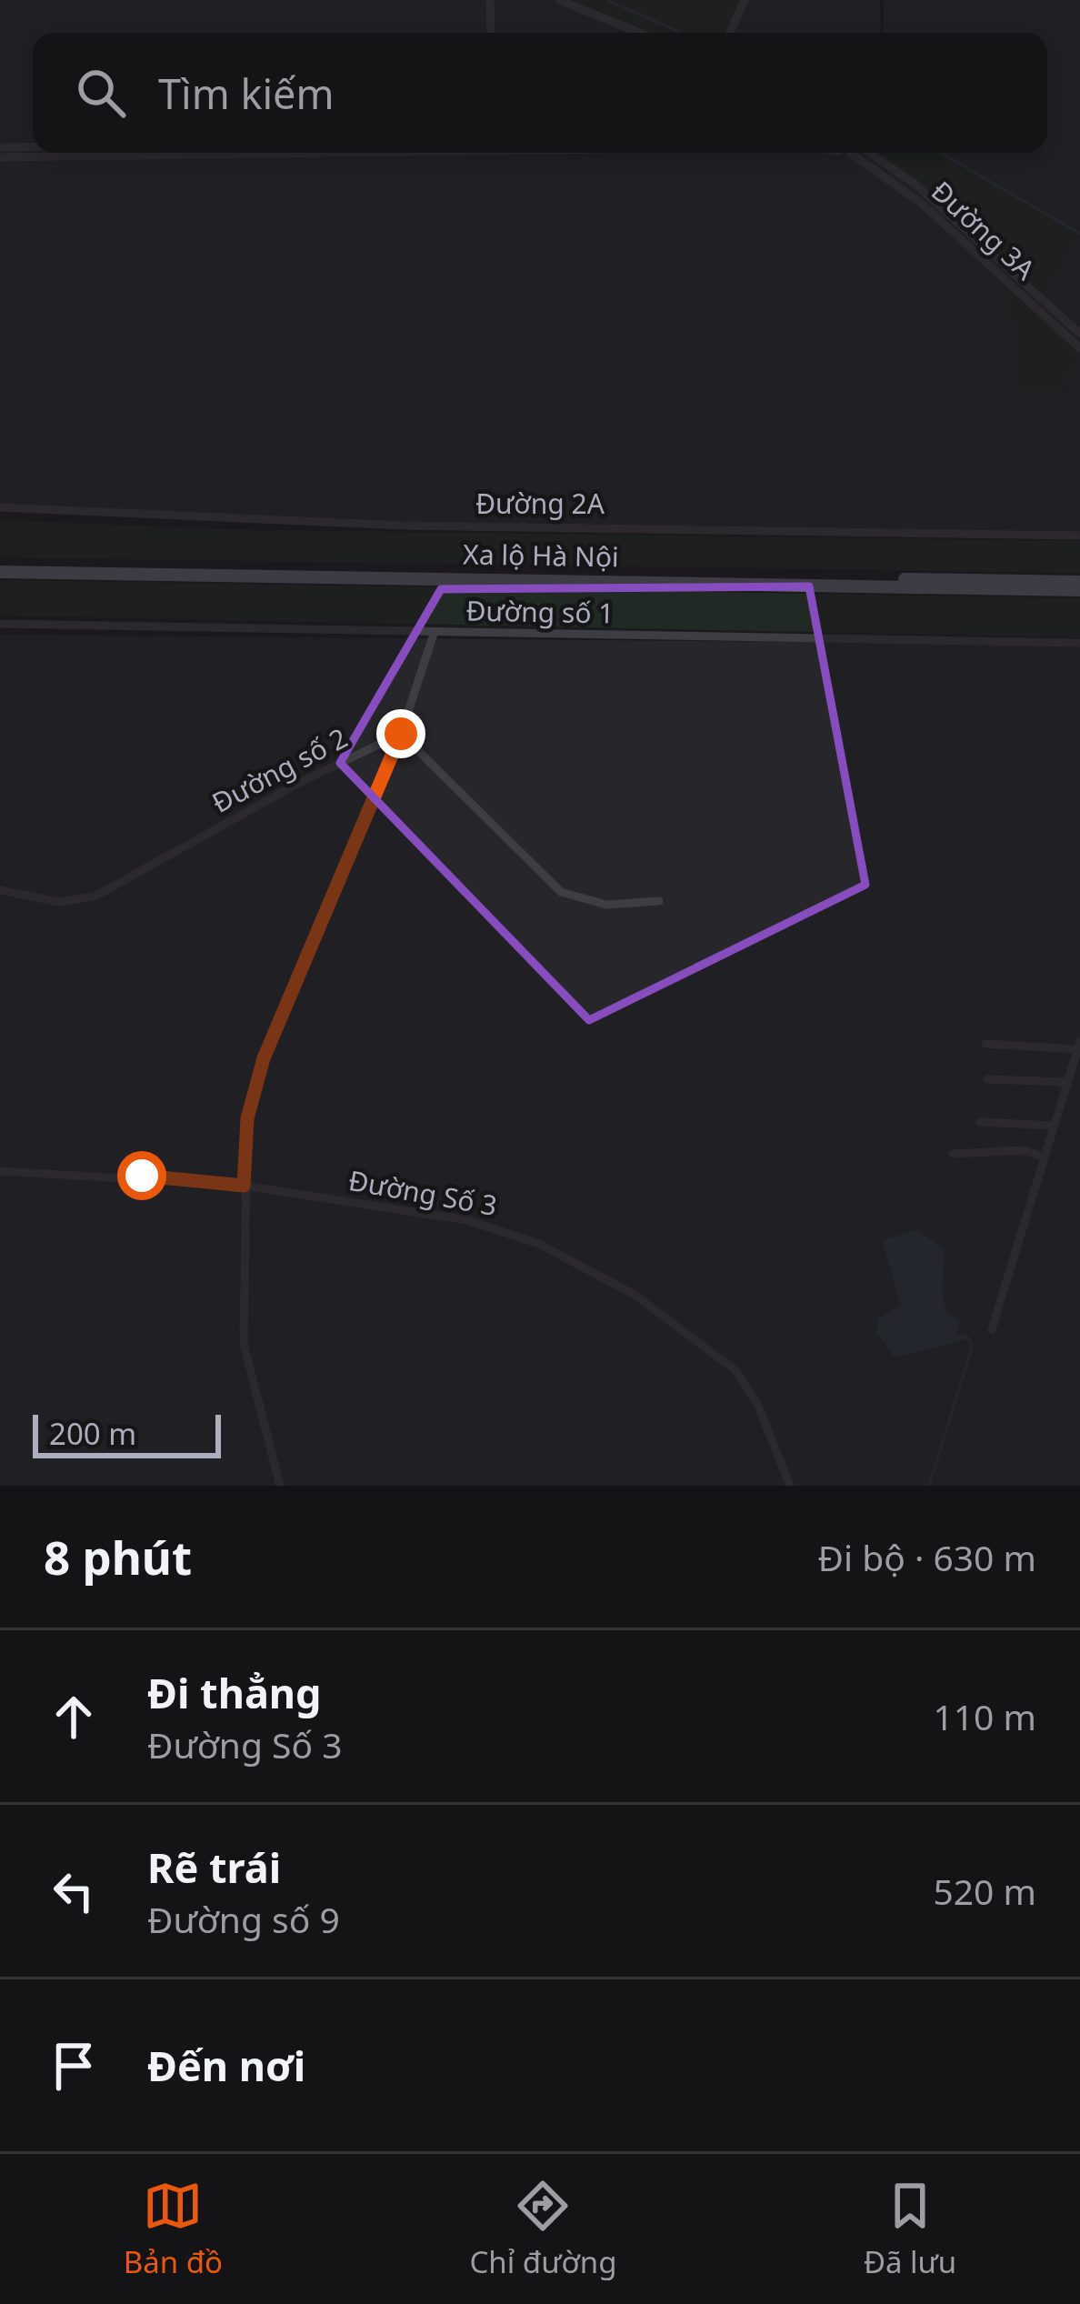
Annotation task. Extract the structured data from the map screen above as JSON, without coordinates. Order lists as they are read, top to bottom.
{
  "streets": {
    "highway": ["Xa lộ Hà Nội"],
    "street": [
      "Đường 3A",
      "Đường 2A",
      "Đường số 1",
      "Đường số 2",
      "Đường Số 3"
    ]
  },
  "scale_bar": "200 m",
  "page": {
    "search": "Tìm kiếm",
    "scale": "200 m",
    "heading": ["8 phút", "Đi bộ · 630 m"],
    "list": [
      ["Đi thẳng", "Đường Số 3", "110 m"],
      ["Rẽ trái", "Đường số 9", "520 m"],
      "Đến nơi"
    ],
    "nav": ["Bản đồ", "Chỉ đường", "Đã lưu"]
  }
}
